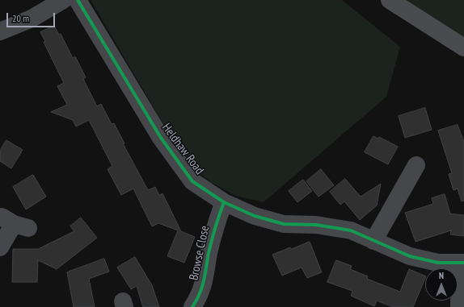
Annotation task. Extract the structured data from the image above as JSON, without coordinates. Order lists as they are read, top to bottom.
{
  "streets": {
    "street": ["Heldhaw Road", "Browse Close"]
  },
  "crossings": [
    ["Heldhaw Road", "Browse Close"]
  ],
  "scale_bar": "20 m",
  "north": "top"
}
